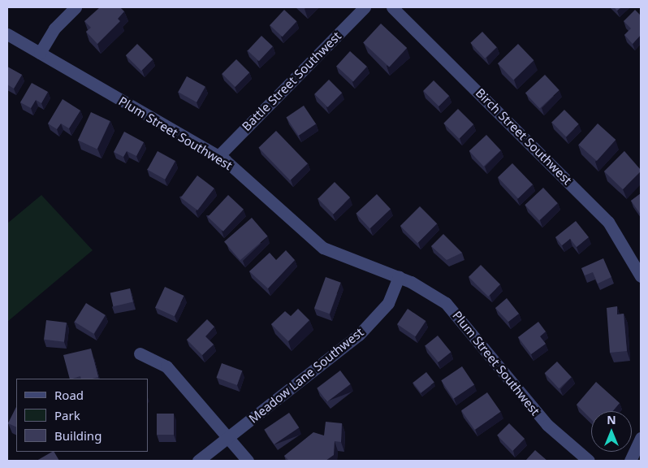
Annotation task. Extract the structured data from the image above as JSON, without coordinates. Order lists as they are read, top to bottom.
{
  "streets": {
    "street": [
      "Battle Street Southwest",
      "Plum Street Southwest",
      "Birch Street Southwest",
      "Meadow Lane Southwest"
    ]
  },
  "crossings": [
    ["Battle Street Southwest", "Plum Street Southwest"],
    ["Plum Street Southwest", "Meadow Lane Southwest"]
  ],
  "legend": ["Road", "Park", "Building"],
  "north": "top"
}
